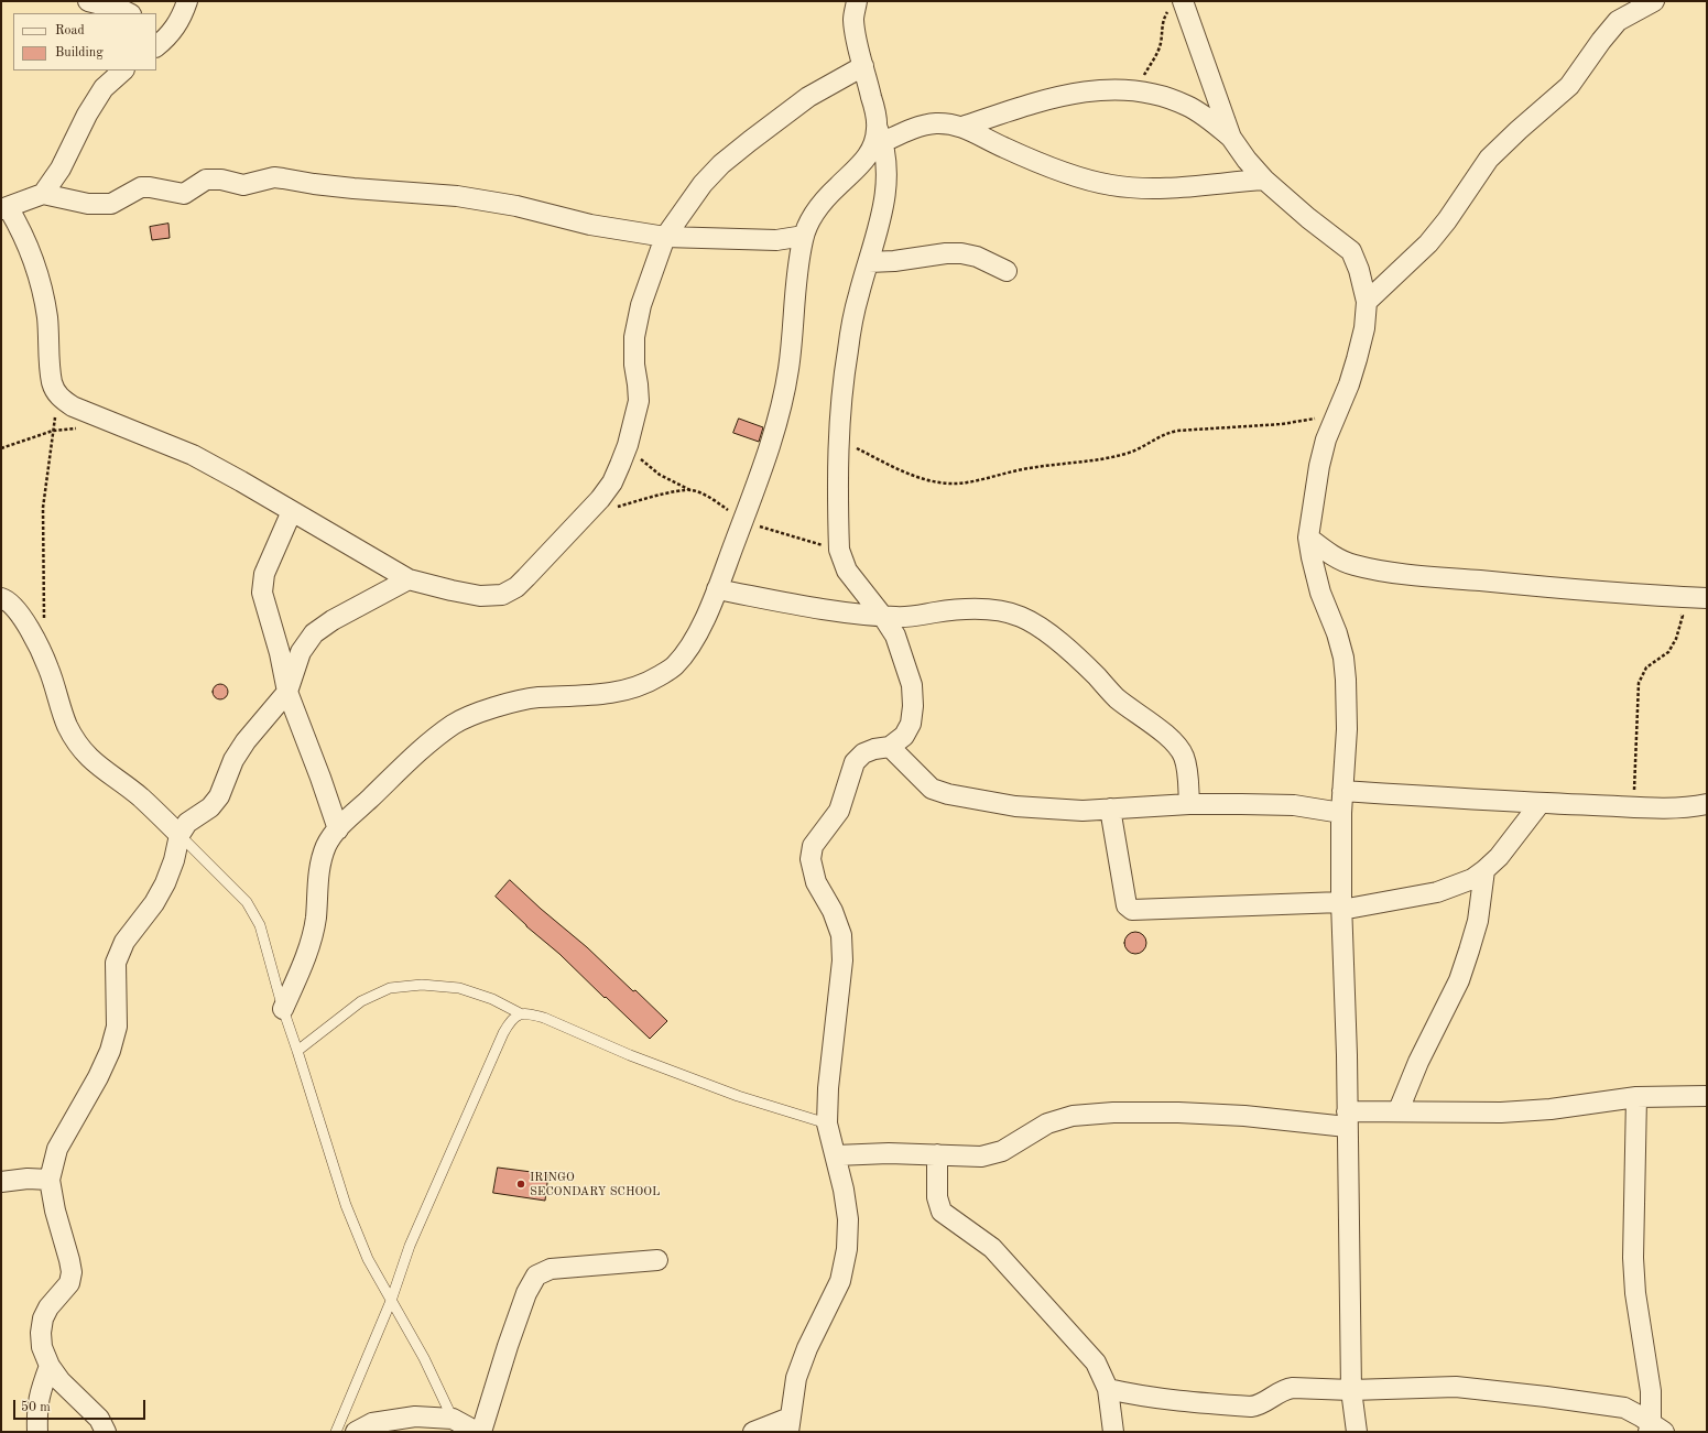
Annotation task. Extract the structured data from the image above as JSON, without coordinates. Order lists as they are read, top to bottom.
{
  "places": ["IRINGO SECONDARY SCHOOL"],
  "legend": ["Road", "Building"],
  "scale_bar": "50 m"
}
